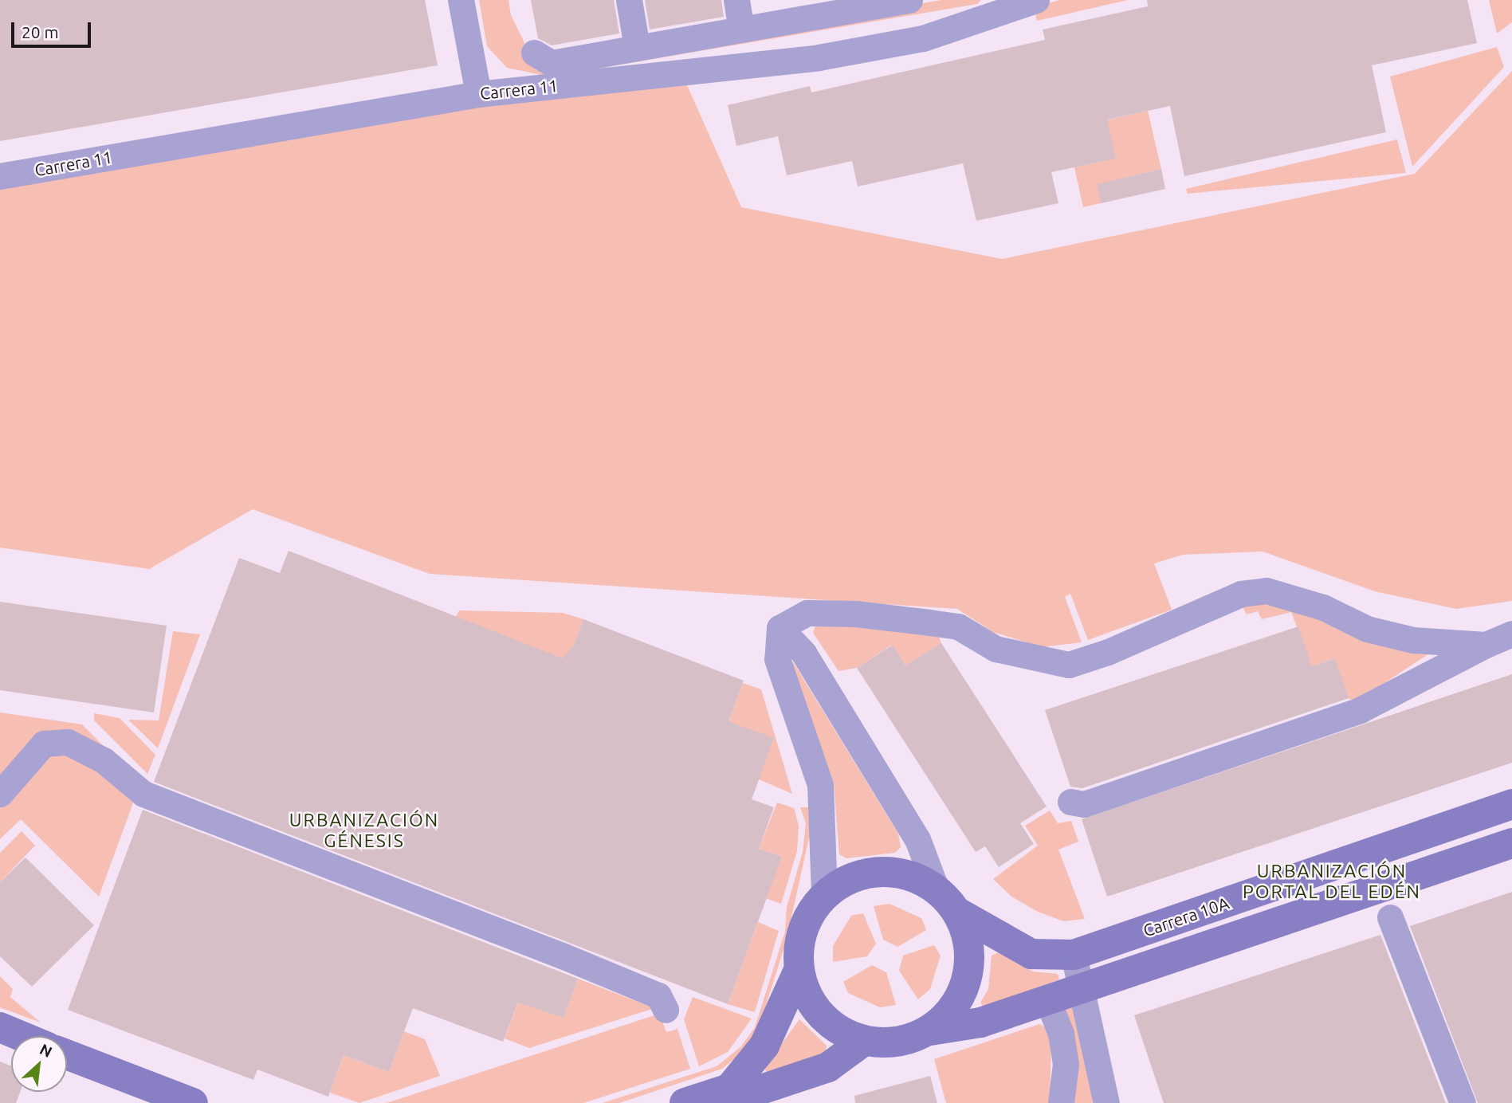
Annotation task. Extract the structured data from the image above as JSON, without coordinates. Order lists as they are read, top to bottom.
{
  "streets": {
    "street": ["Carrera 11", "Carrera 10A"]
  },
  "districts": ["URBANIZACIÓN GÉNESIS", "URBANIZACIÓN PORTAL DEL EDÉN"],
  "scale_bar": "20 m",
  "north": "top right"
}
